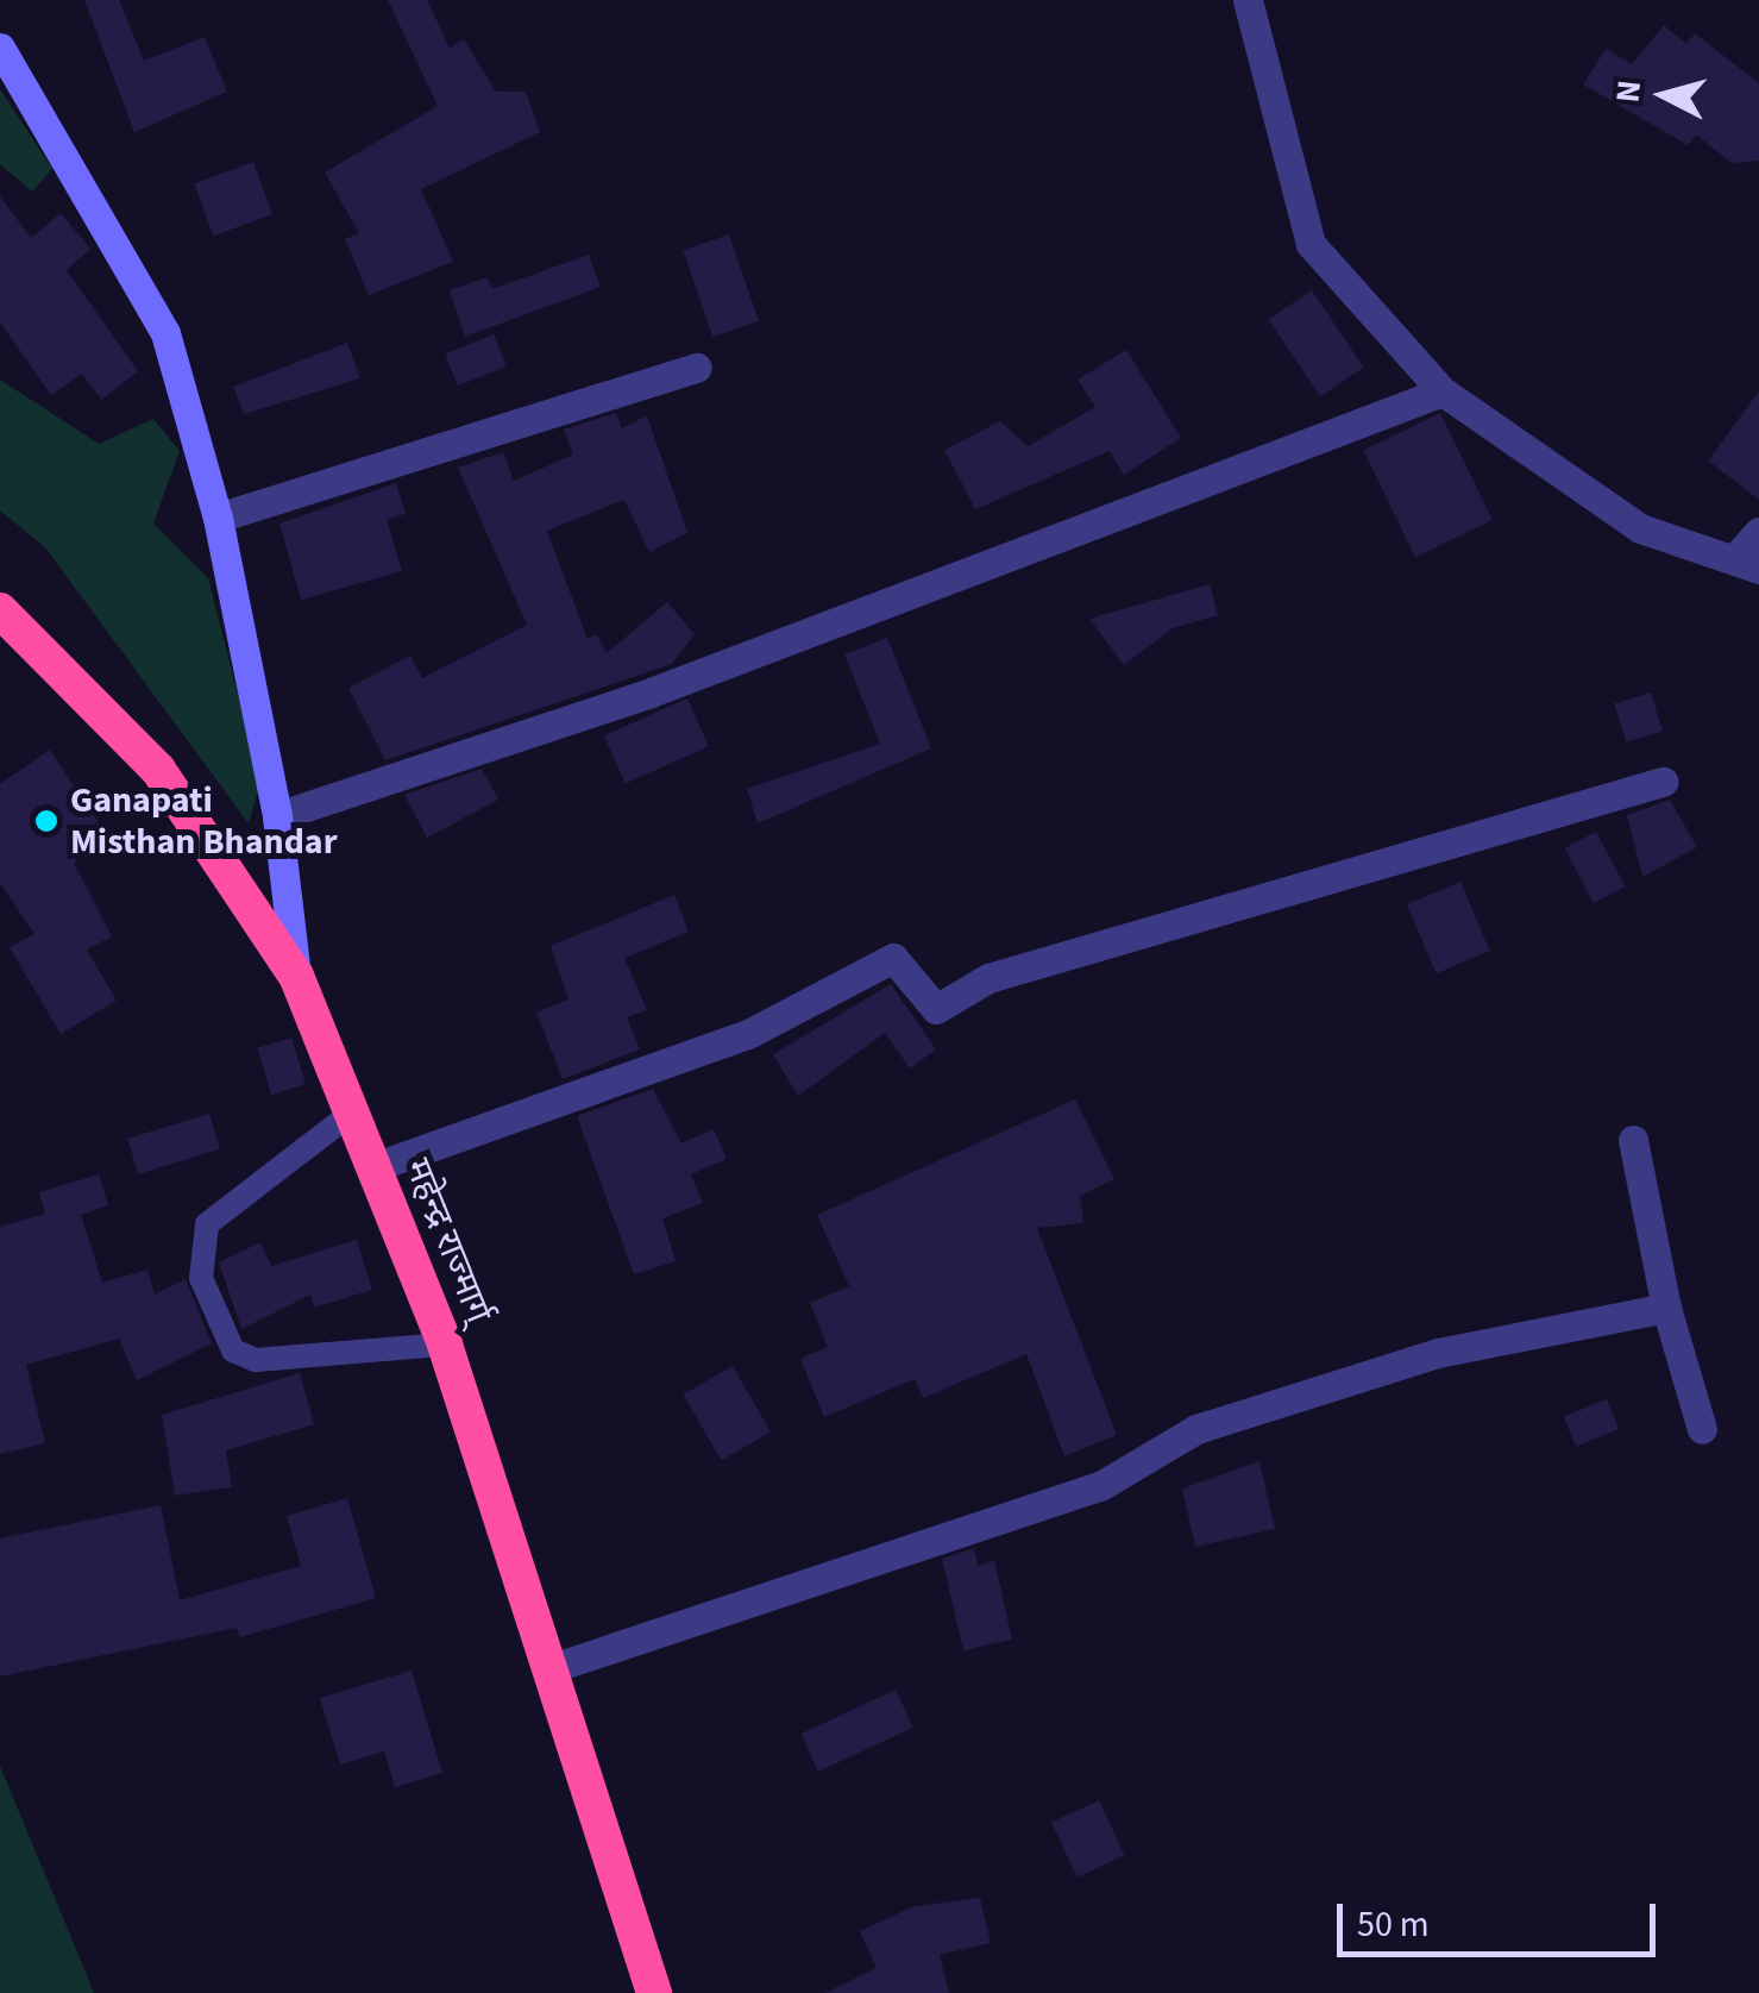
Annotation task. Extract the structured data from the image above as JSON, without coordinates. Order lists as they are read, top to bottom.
{
  "streets": {
    "highway": ["महेन्द्र राज्मार्ग्"]
  },
  "places": ["Ganapati Misthan Bhandar"],
  "scale_bar": "50 m",
  "north": "left"
}
